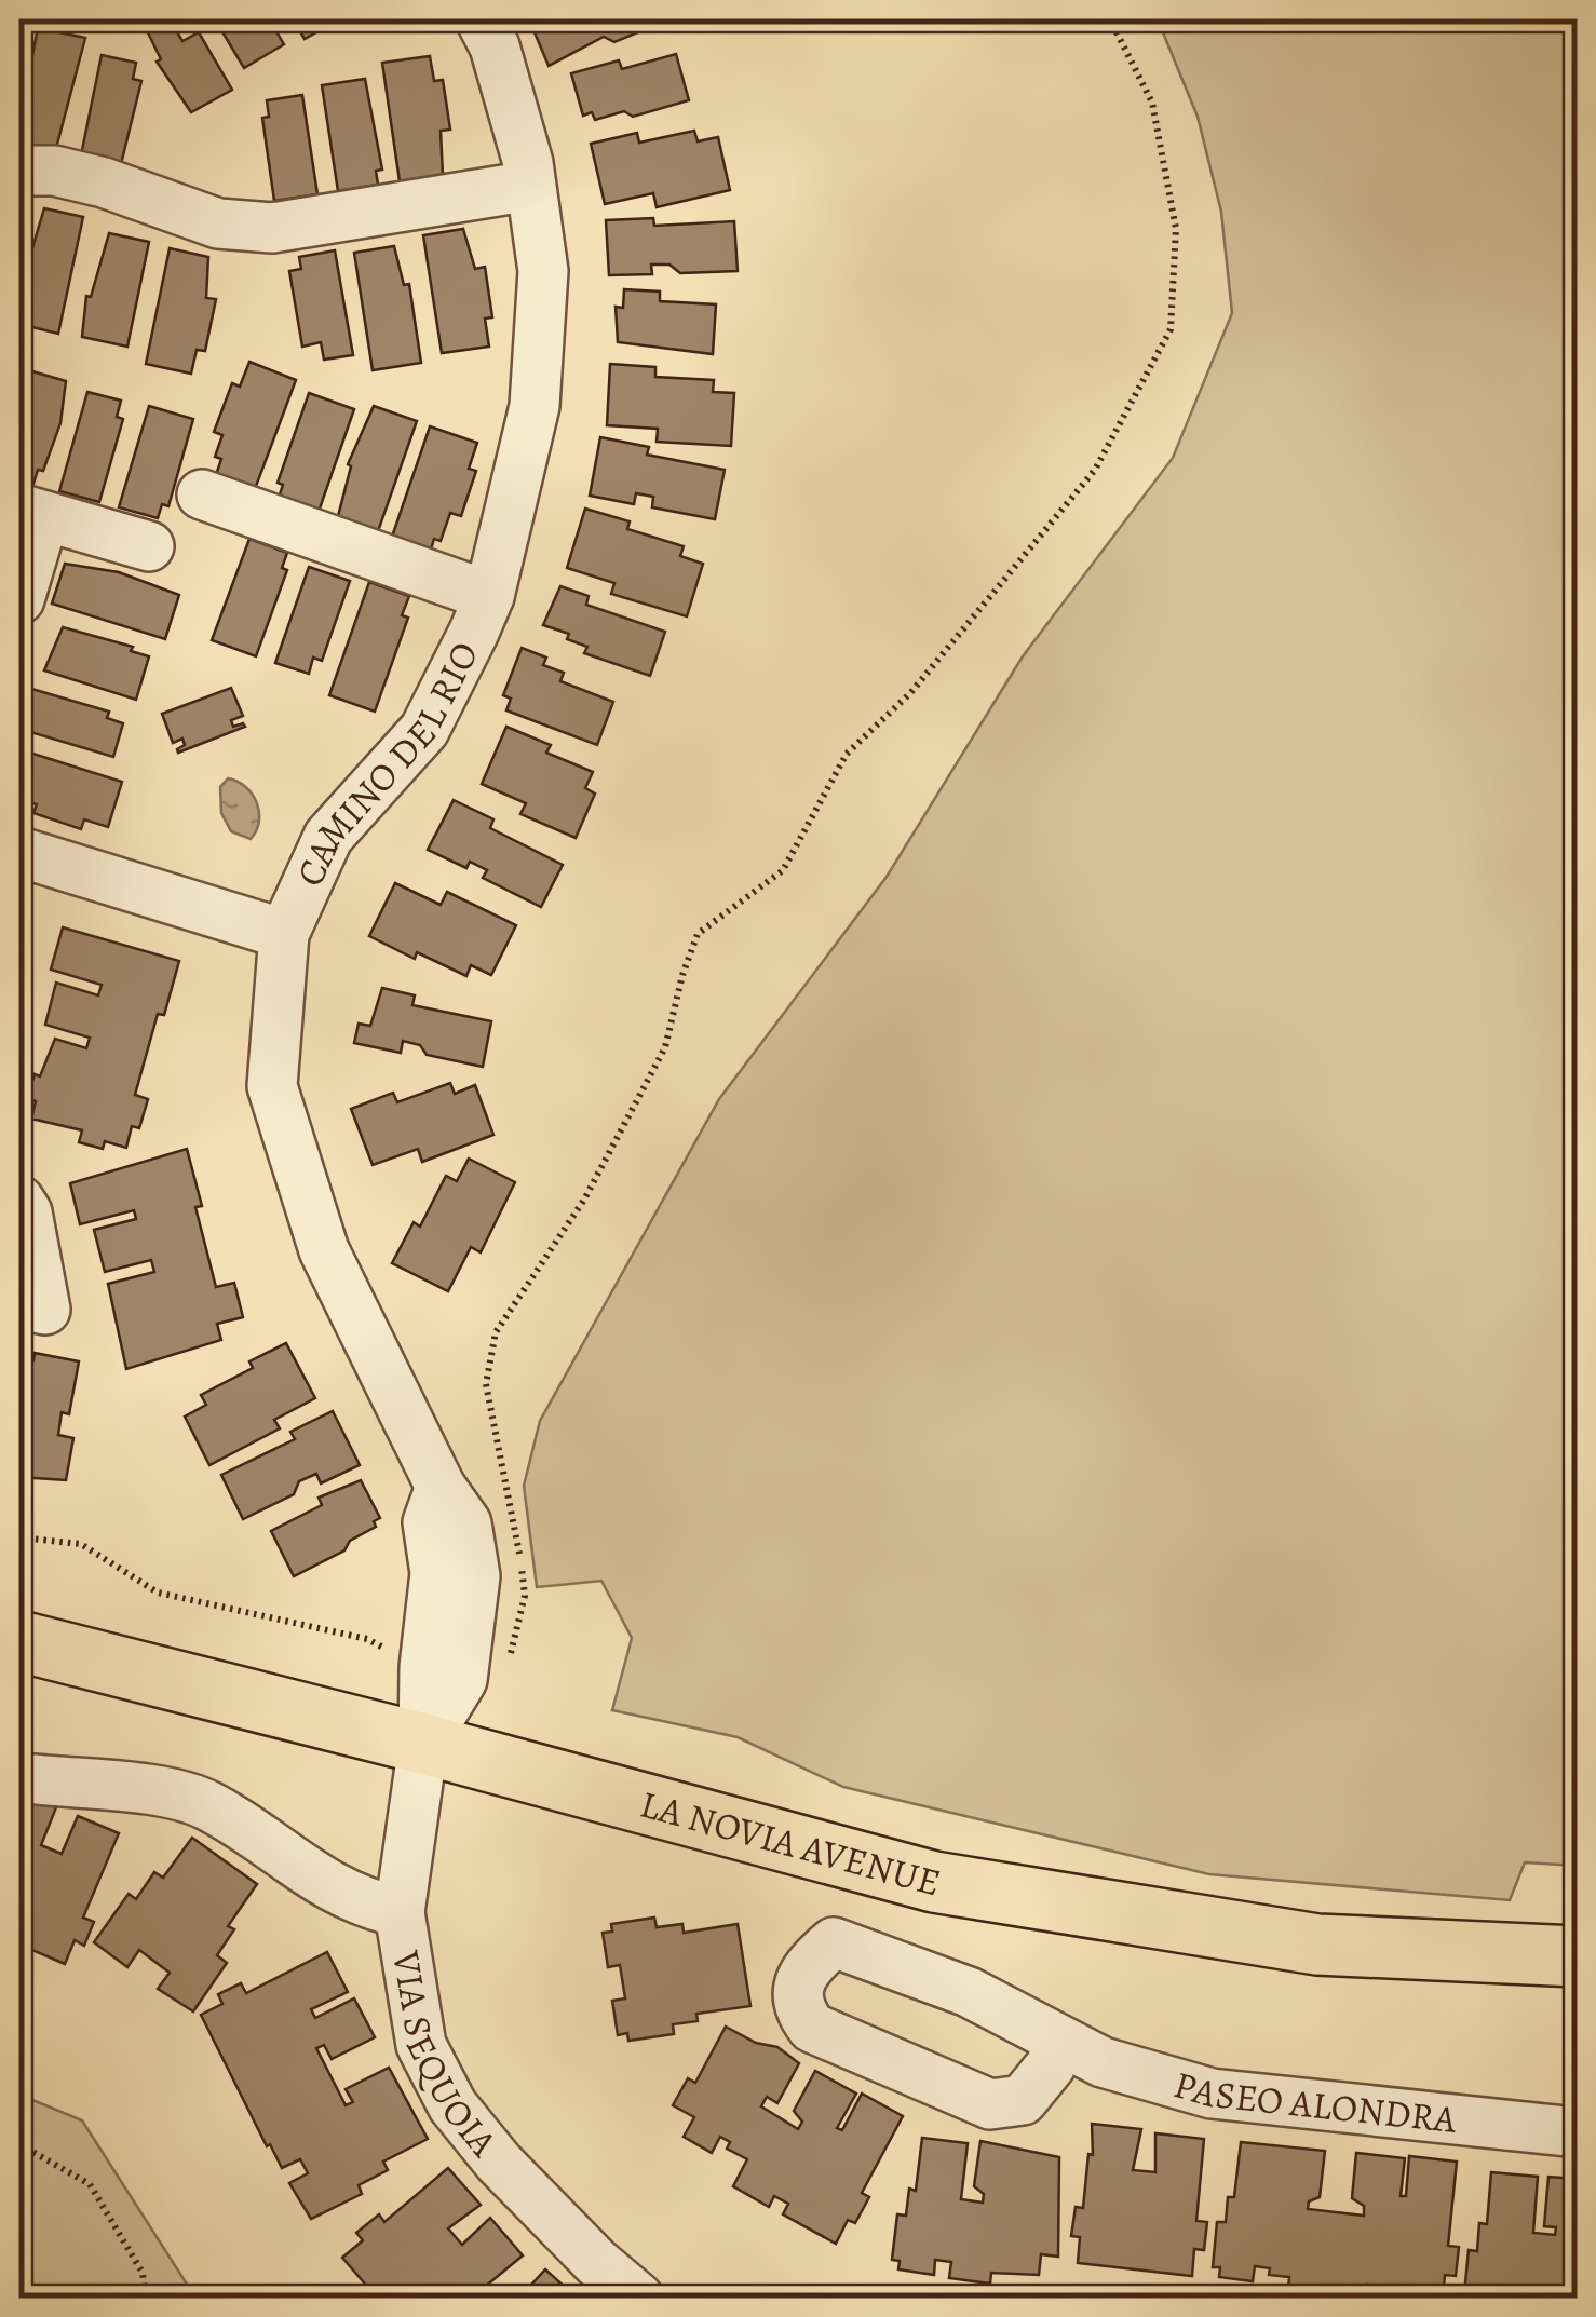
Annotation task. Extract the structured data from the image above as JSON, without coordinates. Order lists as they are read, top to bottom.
{
  "streets": {
    "main road": ["LA NOVIA AVENUE"],
    "street": ["CAMINO DEL RIO", "VIA SEQUOIA", "PASEO ALONDRA"]
  },
  "crossings": [
    ["CAMINO DEL RIO", "LA NOVIA AVENUE"],
    ["CAMINO DEL RIO", "VIA SEQUOIA"],
    ["LA NOVIA AVENUE", "VIA SEQUOIA"]
  ]
}
